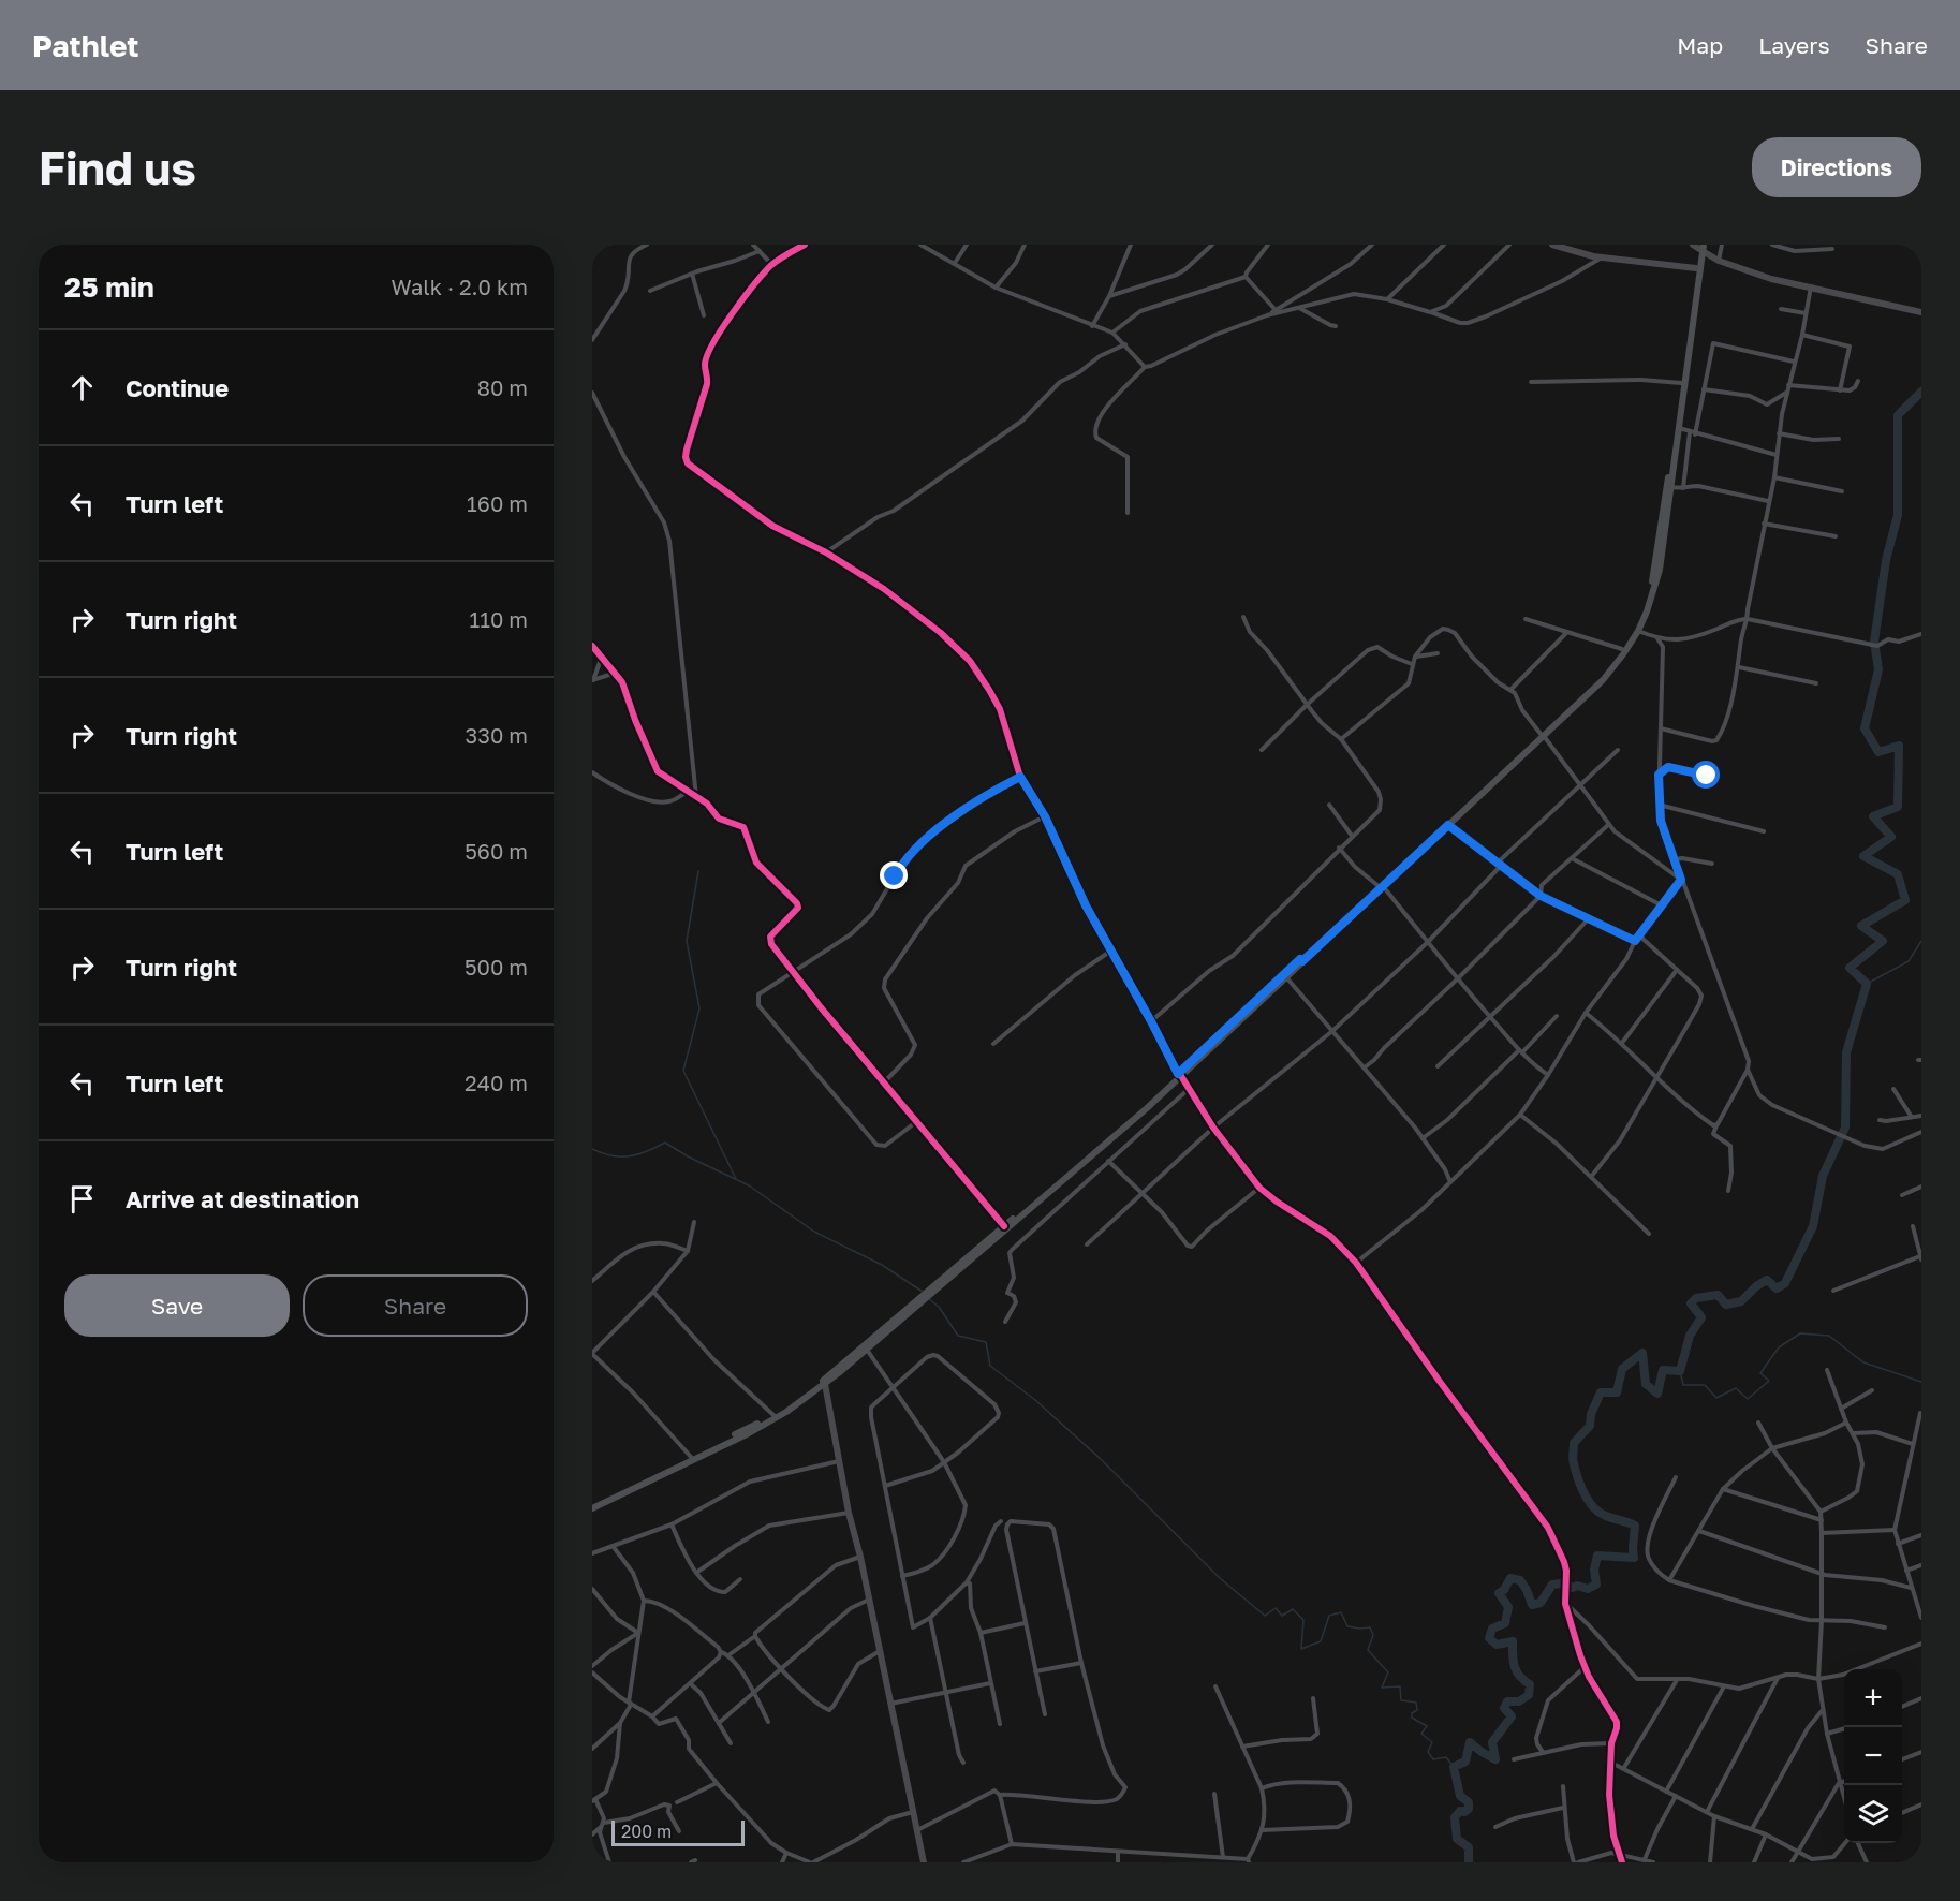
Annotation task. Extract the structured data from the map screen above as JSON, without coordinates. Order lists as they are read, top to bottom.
{
  "scale_bar": "200 m",
  "page": {
    "header": "Pathlet",
    "nav": ["Map", "Layers", "Share"],
    "buttons": [
      "Directions",
      ["Save", "Share"]
    ],
    "title": "Find us",
    "heading": ["25 min", "Walk · 2.0 km"],
    "list": [
      ["Continue", "80 m"],
      ["Turn left", "160 m"],
      ["Turn right", "110 m"],
      ["Turn right", "330 m"],
      ["Turn left", "560 m"],
      ["Turn right", "500 m"],
      ["Turn left", "240 m"],
      "Arrive at destination"
    ],
    "map_buttons": ["+", "−"],
    "scale": "200 m"
  }
}
